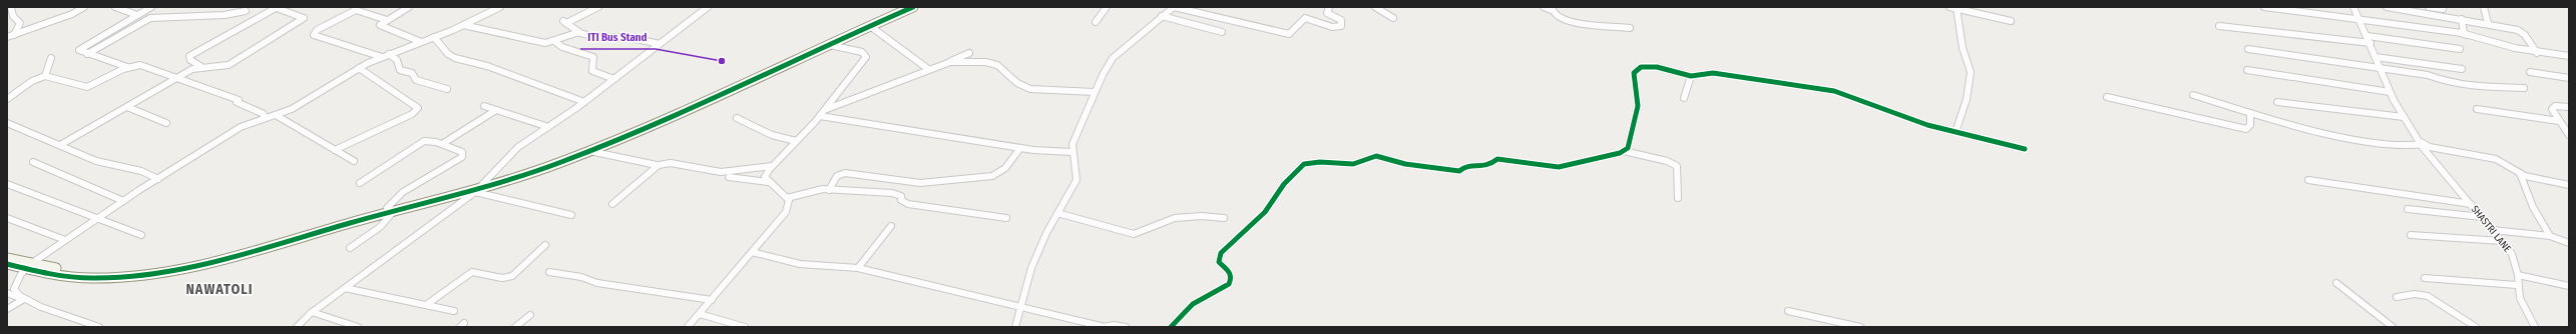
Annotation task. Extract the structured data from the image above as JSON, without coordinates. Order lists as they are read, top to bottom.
{
  "streets": {
    "street": ["SHASTRI LANE"]
  },
  "districts": ["NAWATOLI"],
  "places": ["ITI Bus Stand"]
}
